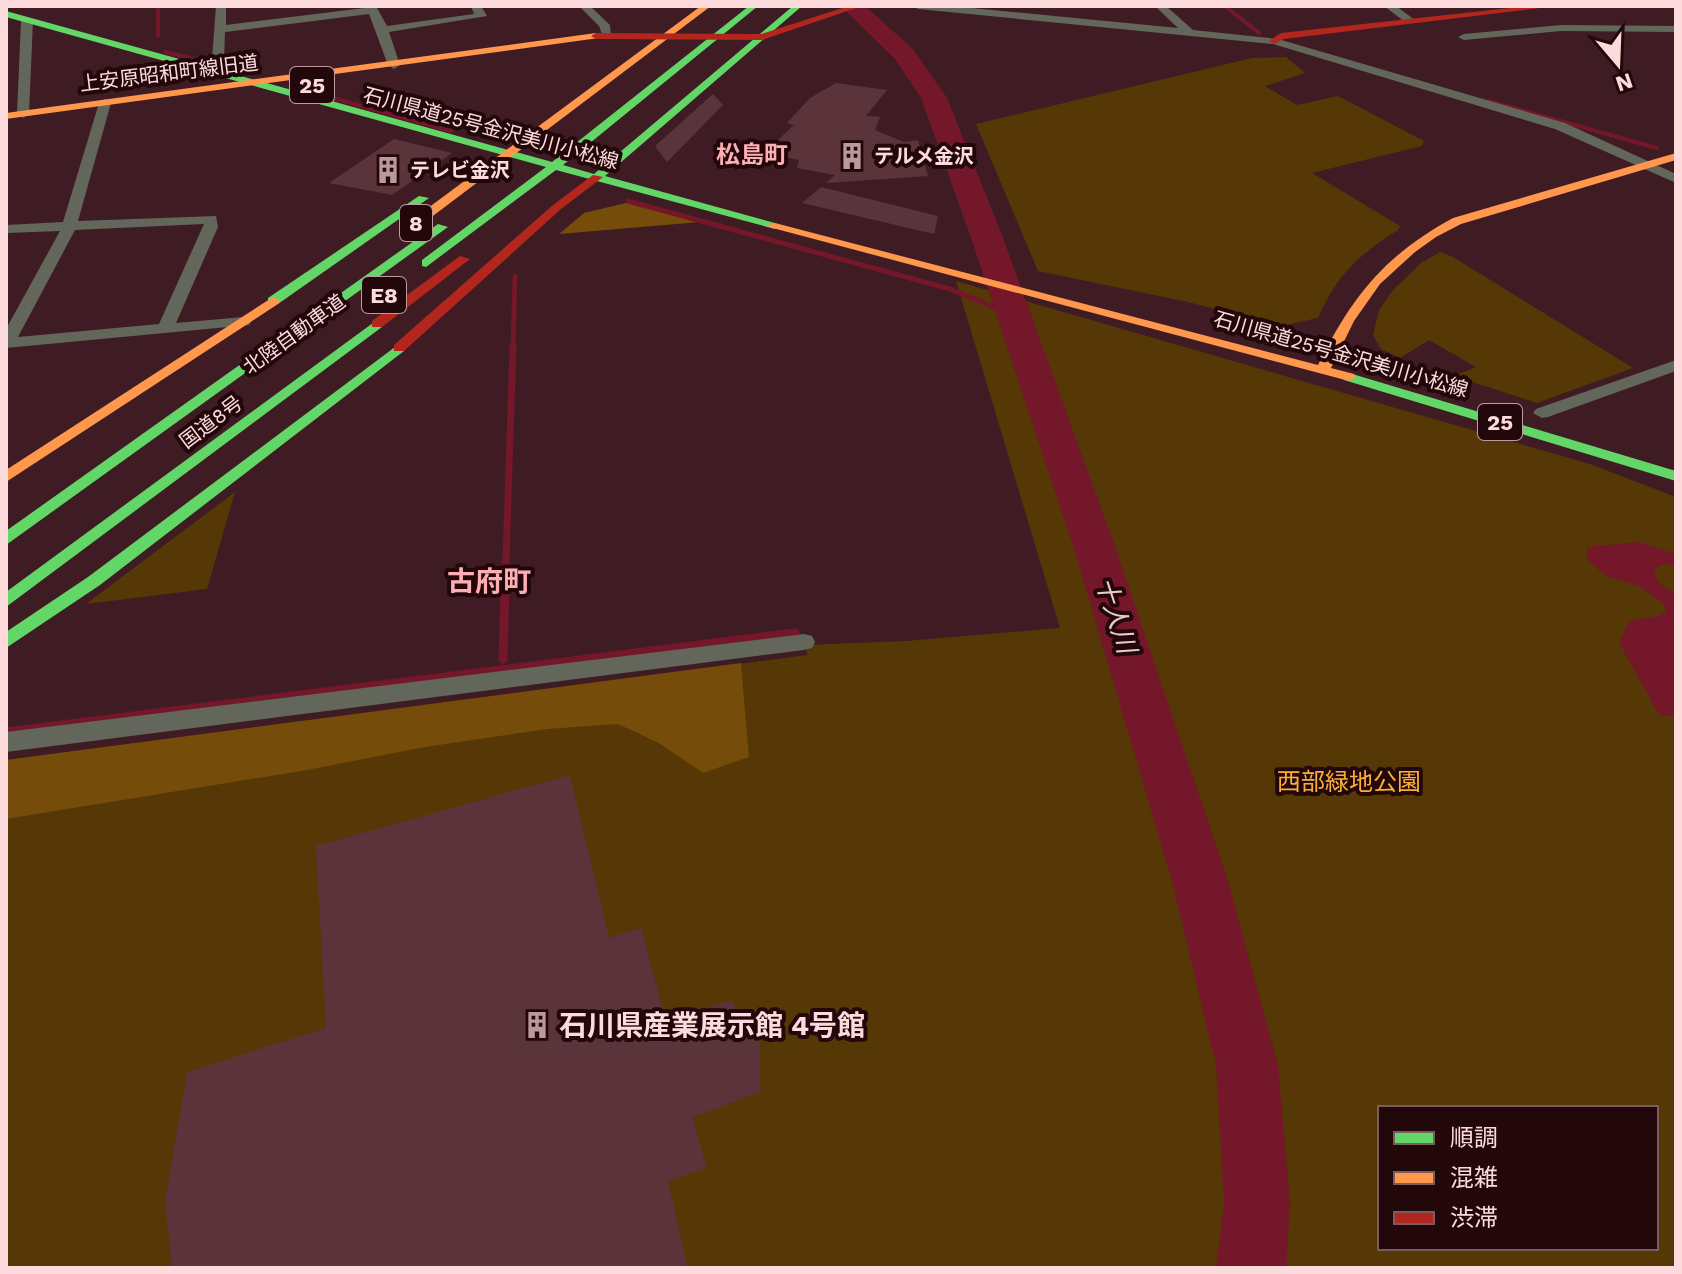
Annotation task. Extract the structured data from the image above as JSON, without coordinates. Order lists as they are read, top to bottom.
{
  "streets": {
    "main road": [
      "上安原昭和町線旧道",
      "25",
      "石川県道25号金沢美川小松線",
      "8",
      "E8",
      "北陸自動車道",
      "国道8号"
    ]
  },
  "crossings": [
    ["上安原昭和町線旧道", "石川県道25号金沢美川小松線"],
    ["上安原昭和町線旧道", "8"],
    ["25", "石川県道25号金沢美川小松線"],
    ["石川県道25号金沢美川小松線", "8"]
  ],
  "districts": ["松島町", "古府町"],
  "water": ["十人川"],
  "parks": ["西部緑地公園"],
  "places": {
    "building": ["テルメ金沢", "テレビ金沢", "石川県産業展示館 4号館"]
  },
  "legend": ["順調", "混雑", "渋滞"],
  "north": "bottom"
}
